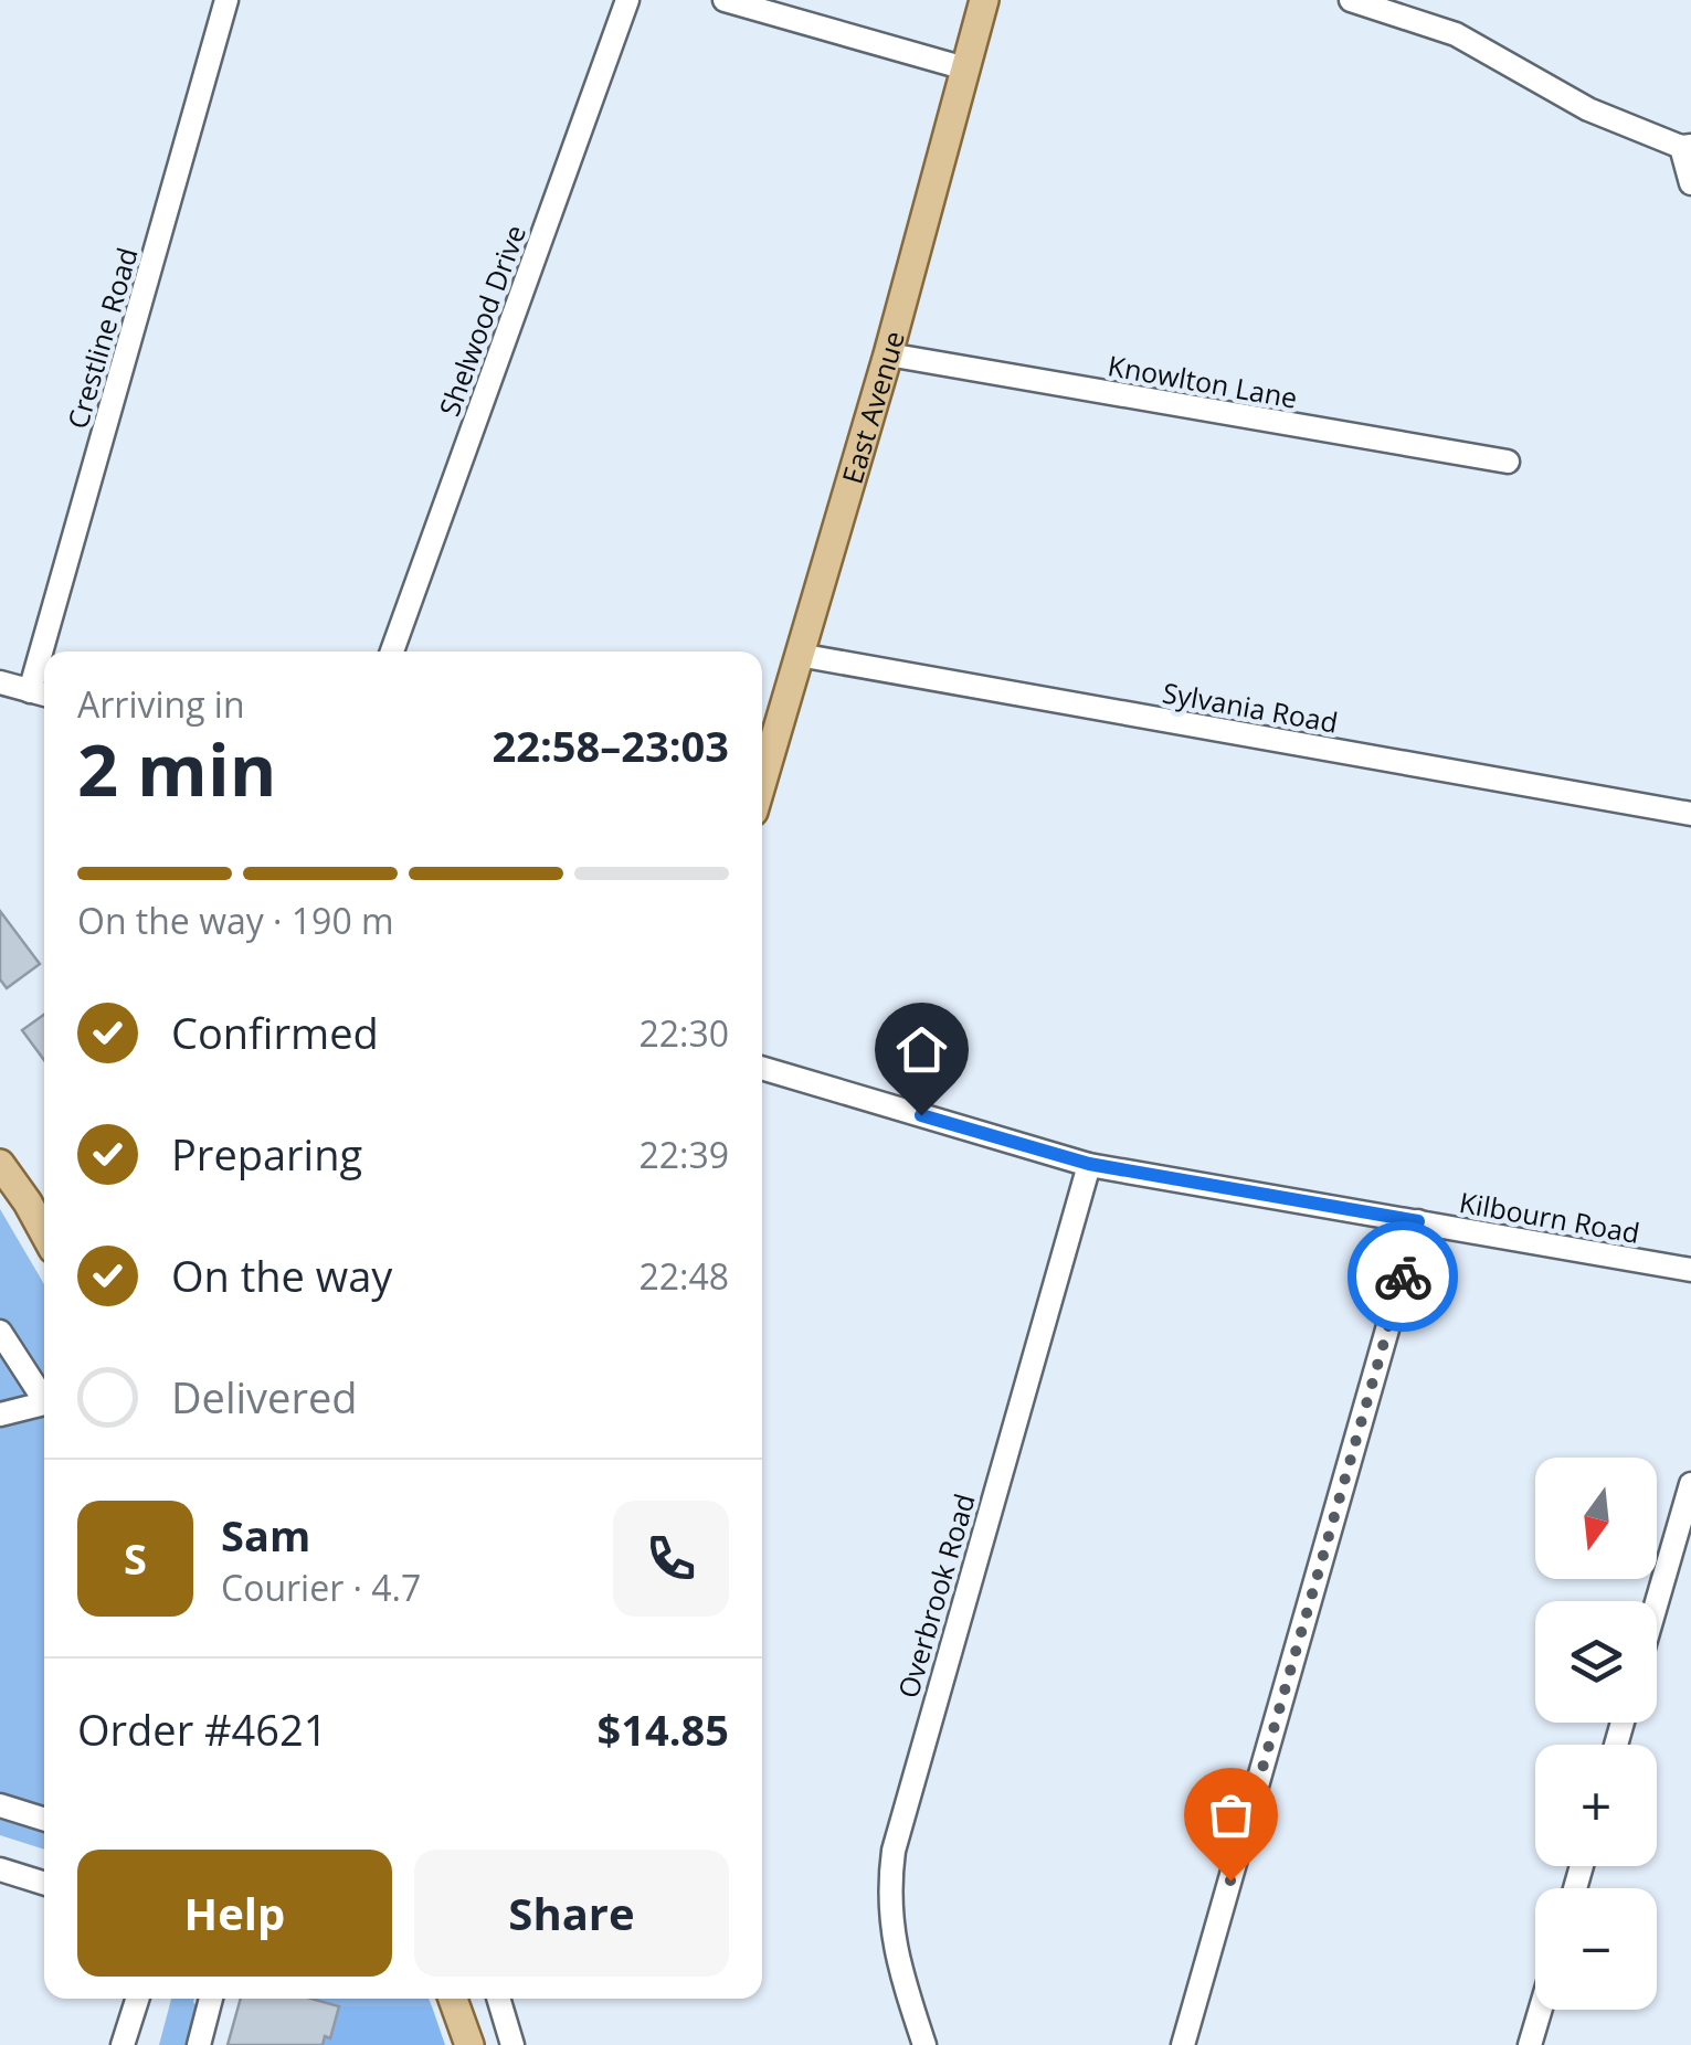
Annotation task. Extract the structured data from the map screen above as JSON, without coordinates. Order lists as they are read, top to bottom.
{
  "streets": {
    "main road": ["East Avenue"],
    "street": [
      "Shelwood Drive",
      "Crestline Road",
      "Knowlton Lane",
      "Sylvania Road",
      "Kilbourn Road",
      "Overbrook Road"
    ]
  },
  "crossings": [
    ["Knowlton Lane", "East Avenue"],
    ["East Avenue", "Sylvania Road"],
    ["Kilbourn Road", "Overbrook Road"]
  ],
  "north": "bottom",
  "page": {
    "heading": ["2 min", "Arriving in", "22:58–23:03"],
    "panel": [
      "Sam",
      "Courier · 4.7",
      "Order #4621",
      "$14.85"
    ],
    "bar": "On the way · 190 m",
    "list": [
      ["Confirmed", "22:30"],
      ["Preparing", "22:39"],
      ["On the way", "22:48"],
      "Delivered"
    ],
    "map_buttons": ["+", "−"],
    "round": "S",
    "buttons": ["Help", "Share"]
  }
}
